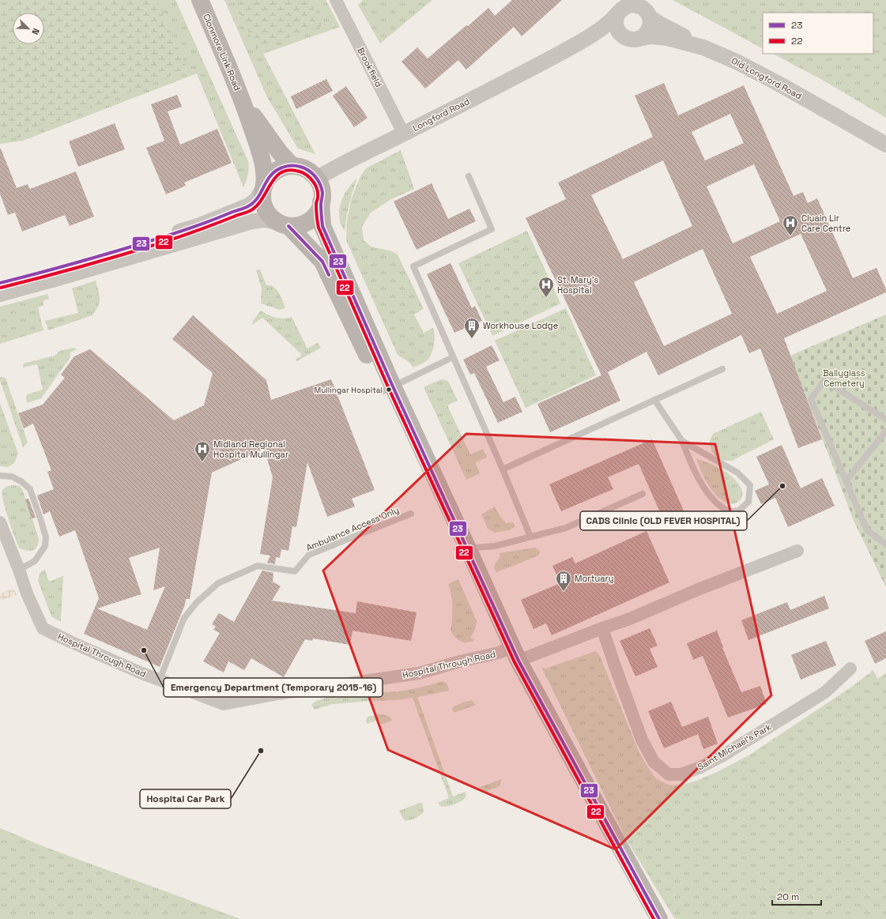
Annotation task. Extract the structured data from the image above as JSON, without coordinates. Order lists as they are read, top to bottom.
{
  "streets": {
    "main road": ["Clonmore Link Road"],
    "street": [
      "Brookfield",
      "Old Longford Road",
      "Longford Road",
      "Hospital Through Road",
      "Saint Michael's Park"
    ],
    "lane": ["Ambulance Access Only"]
  },
  "crossings": [
    ["Clonmore Link Road", "Longford Road"],
    ["Brookfield", "Longford Road"],
    ["Old Longford Road", "Longford Road"],
    ["Ambulance Access Only", "Hospital Through Road"]
  ],
  "parks": ["Ballyglass Cemetery"],
  "places": {
    "hospital": ["Cluain Lir Care Centre", "St. Mary's Hospital", "Midland Regional Hospital Mullingar"],
    "building": ["Workhouse Lodge", "Mortuary"],
    "other": [
      "Mullingar Hospital",
      "CADS Clinic (OLD FEVER HOSPITAL)",
      "Emergency Department (Temporary 2015-16)",
      "Hospital Car Park"
    ]
  },
  "lines": ["transit line 23", "transit line 22"],
  "legend": ["23", "22"],
  "scale_bar": "20 m",
  "north": "bottom right"
}
